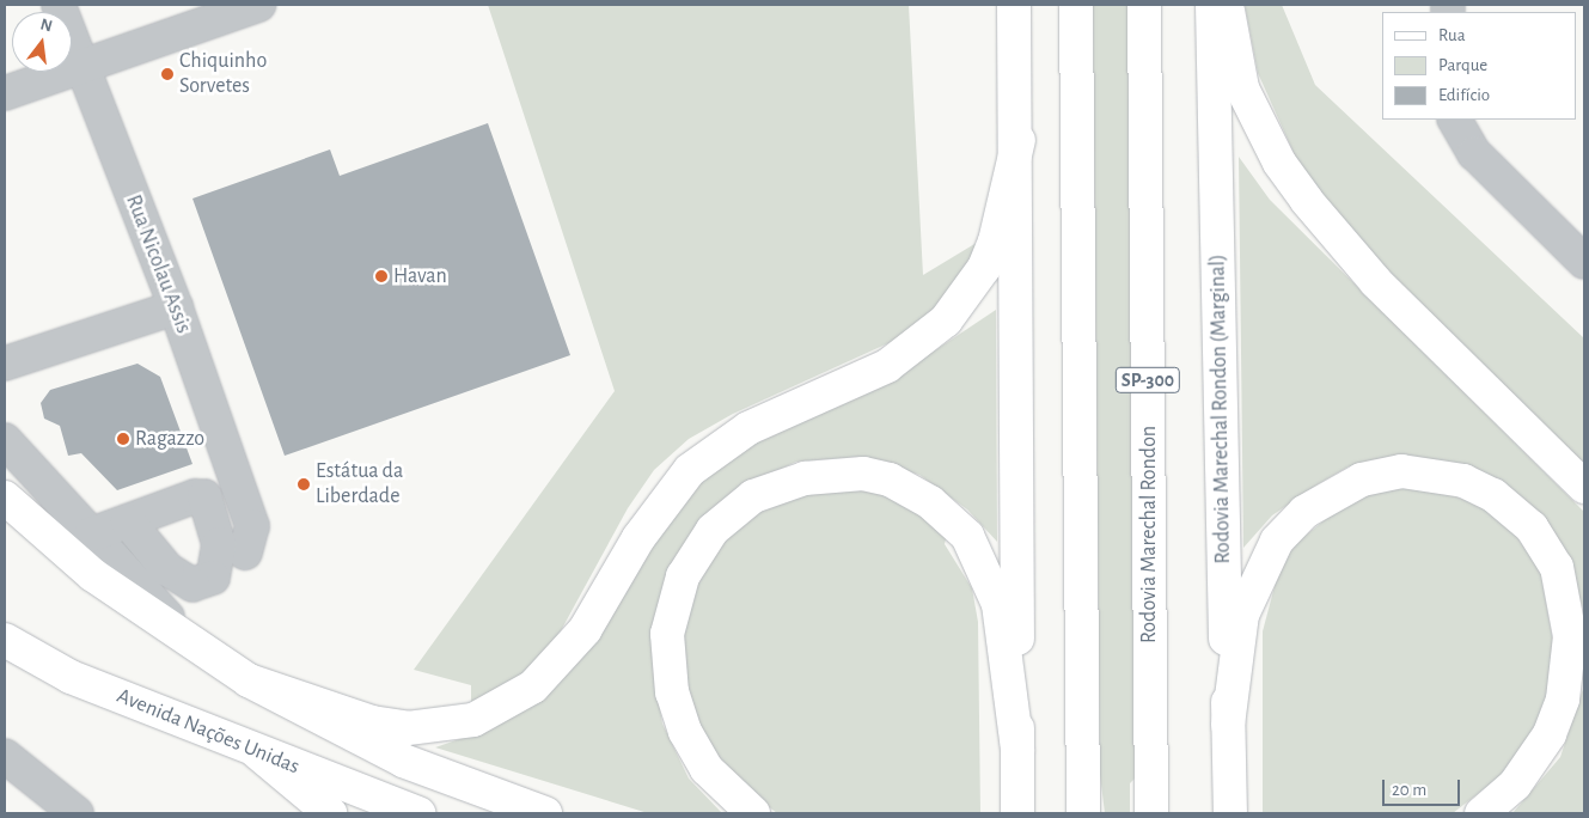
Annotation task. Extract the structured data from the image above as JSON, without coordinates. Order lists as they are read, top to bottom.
{
  "streets": {
    "main road": [
      "SP-300",
      "Rodovia Marechal Rondon (Marginal)",
      "Rodovia Marechal Rondon",
      "Avenida Nações Unidas"
    ],
    "street": ["Rua Nicolau Assis"]
  },
  "places": [
    "Chiquinho Sorvetes",
    "Havan",
    "Ragazzo",
    "Estátua da Liberdade"
  ],
  "legend": ["Rua", "Parque", "Edifício"],
  "scale_bar": "20 m",
  "north": "top"
}
